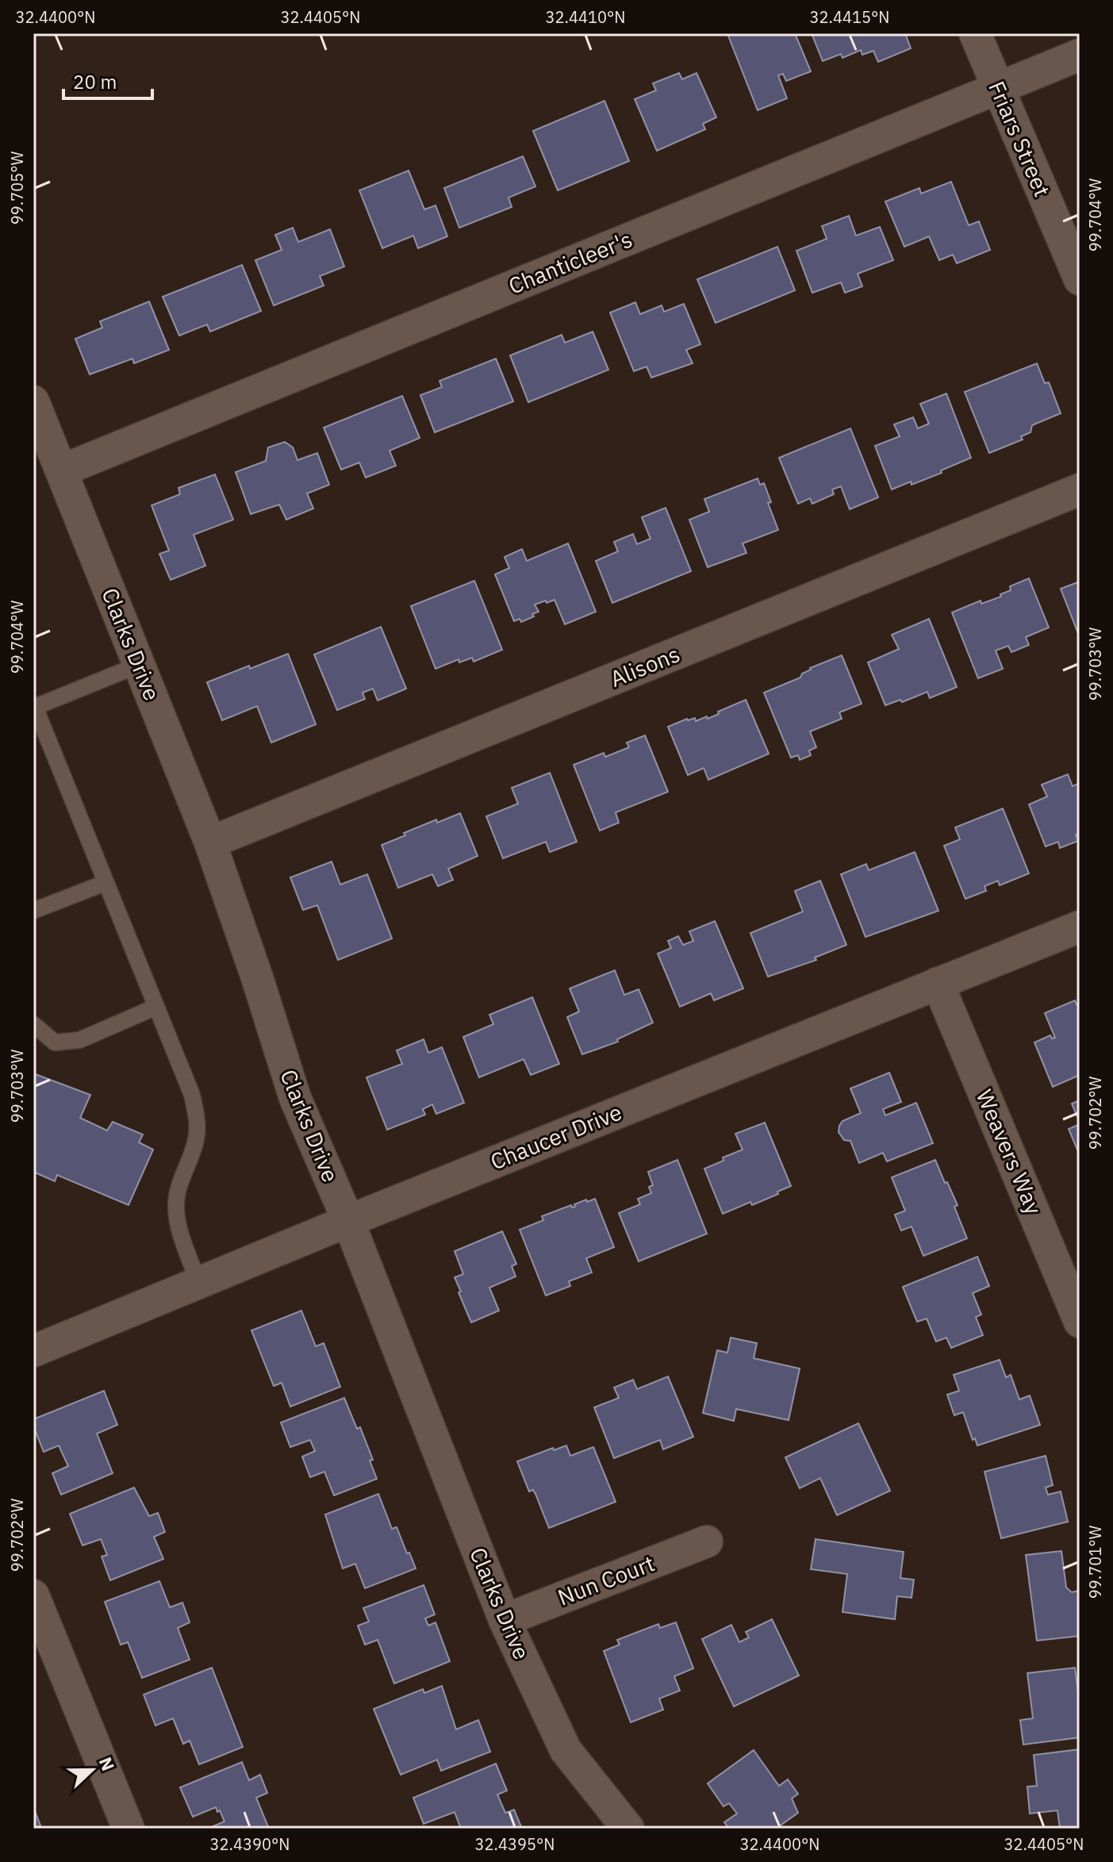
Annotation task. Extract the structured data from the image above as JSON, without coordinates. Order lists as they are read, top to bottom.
{
  "streets": {
    "street": [
      "Friars Street",
      "Chanticleer's",
      "Clarks Drive",
      "Alisons",
      "Chaucer Drive",
      "Weavers Way",
      "Nun Court"
    ]
  },
  "crossings": [
    ["Friars Street", "Chanticleer's"],
    ["Chanticleer's", "Clarks Drive"],
    ["Clarks Drive", "Alisons"],
    ["Clarks Drive", "Chaucer Drive"],
    ["Clarks Drive", "Nun Court"],
    ["Chaucer Drive", "Weavers Way"]
  ],
  "scale_bar": "20 m",
  "north": "right",
  "coordinates": [
    "32.4400°N",
    "32.4405°N",
    "32.4410°N",
    "32.4415°N",
    "99.705°W",
    "99.704°W",
    "99.703°W",
    "99.702°W",
    "99.701°W",
    "32.4390°N",
    "32.4395°N"
  ]
}
